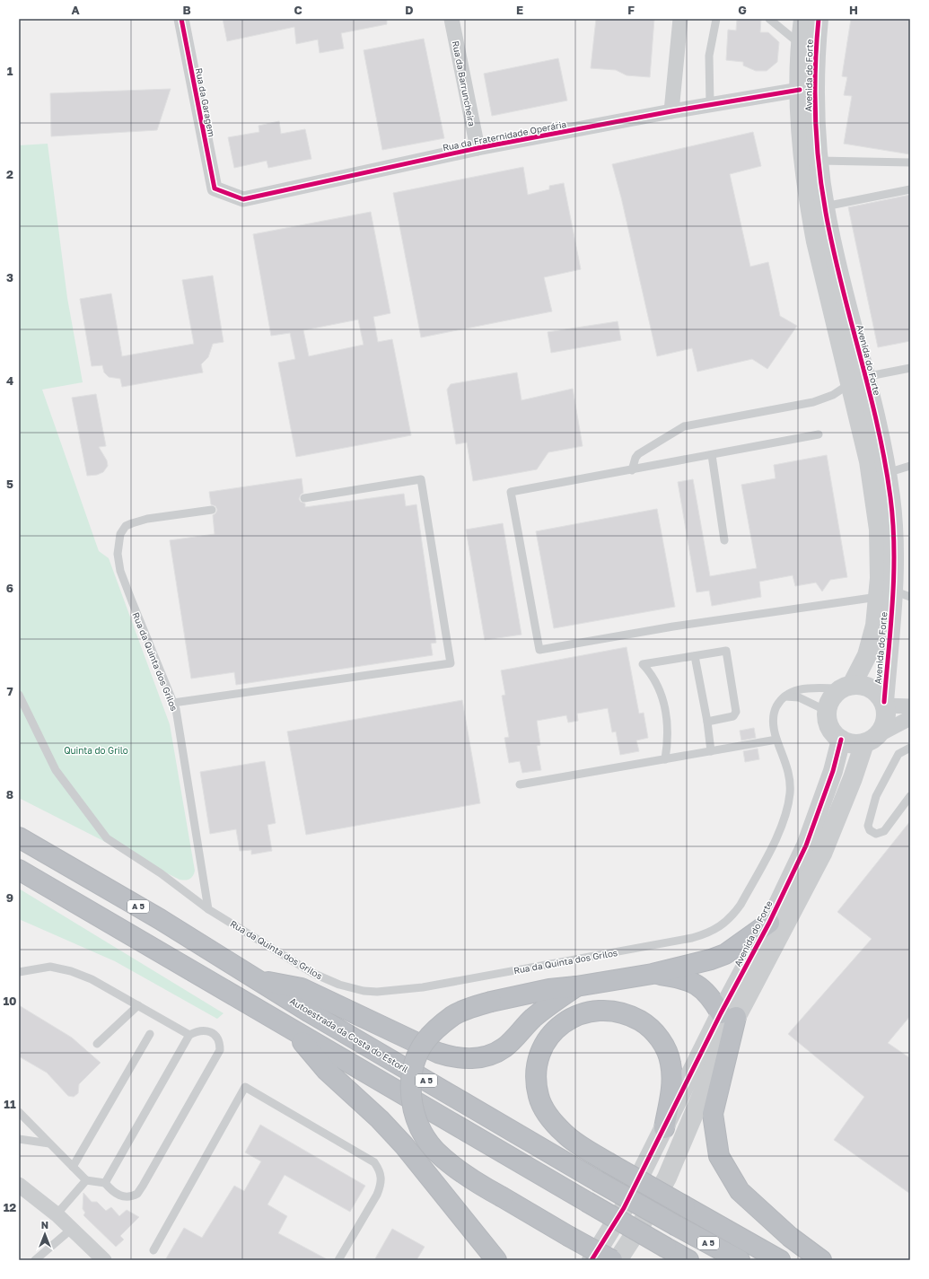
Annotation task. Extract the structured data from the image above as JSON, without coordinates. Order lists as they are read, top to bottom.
{
  "streets": {
    "highway": ["A 5", "Autoestrada da Costa do Estoril"],
    "street": [
      "Avenida do Forte",
      "Rua da Barruncheira",
      "Rua da Garagem",
      "Rua da Fraternidade Operária"
    ],
    "lane": ["Rua da Quinta dos Grilos"]
  },
  "crossings": [
    ["Avenida do Forte", "Rua da Fraternidade Operária"],
    ["Rua da Barruncheira", "Rua da Fraternidade Operária"],
    ["Rua da Garagem", "Rua da Fraternidade Operária"]
  ],
  "parks": ["Quinta do Grilo"],
  "north": "top",
  "grid": {
    "columns": [
      "A",
      "B",
      "C",
      "D",
      "E",
      "F",
      "G",
      "H"
    ],
    "rows": [
      "1",
      "2",
      "3",
      "4",
      "5",
      "6",
      "7",
      "8",
      "9",
      "10",
      "11",
      "12"
    ]
  }
}
